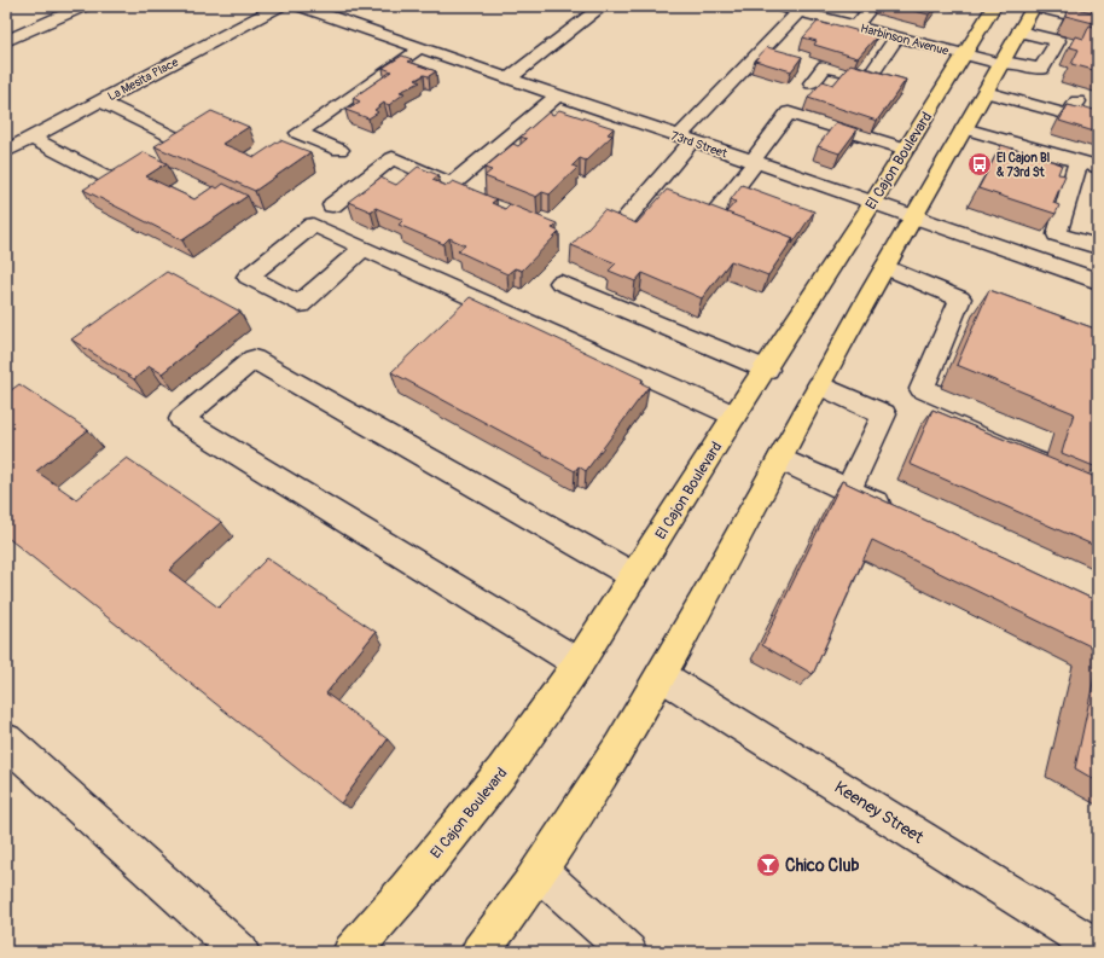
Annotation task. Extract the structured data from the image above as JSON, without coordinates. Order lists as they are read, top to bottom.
{
  "streets": {
    "main road": ["El Cajon Boulevard"],
    "street": [
      "Harbinson Avenue",
      "La Mesita Place",
      "73rd Street",
      "Keeney Street"
    ]
  },
  "crossings": [
    ["Harbinson Avenue", "El Cajon Boulevard"],
    ["73rd Street", "El Cajon Boulevard"]
  ],
  "places": {
    "bus stop": ["El Cajon Bl & 73rd St"],
    "bar": ["Chico Club"]
  }
}
